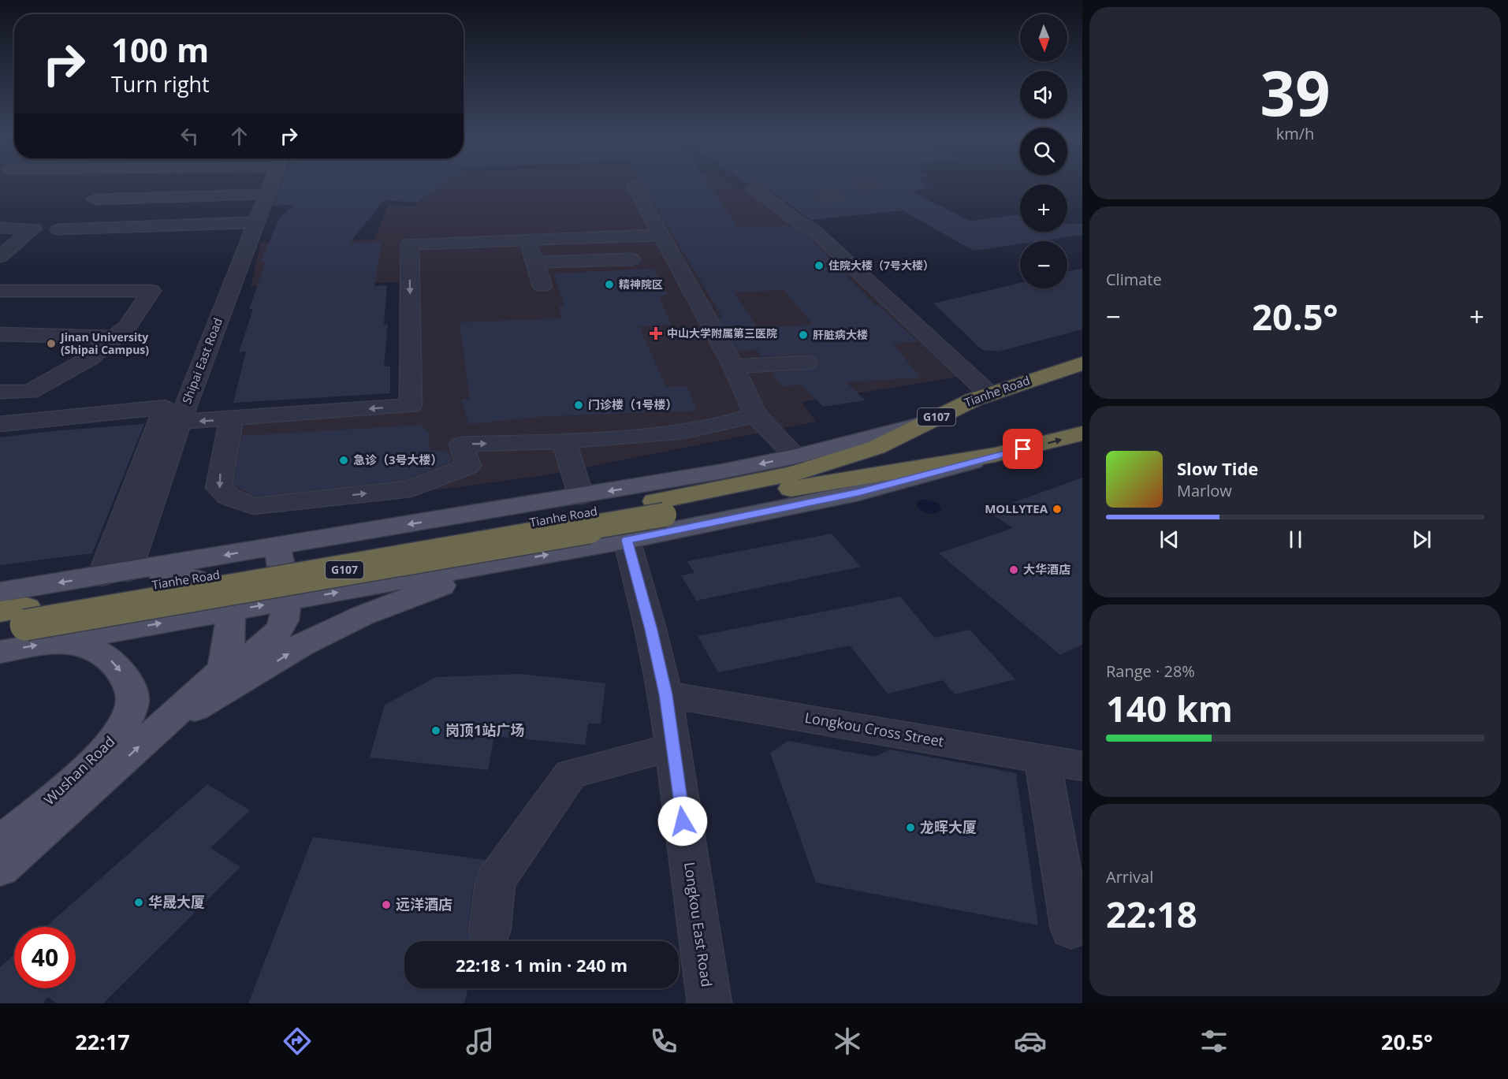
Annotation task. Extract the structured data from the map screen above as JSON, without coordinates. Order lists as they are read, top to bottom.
{
  "streets": {
    "highway": ["Tianhe Road", "G107"],
    "main road": ["Wushan Road"],
    "street": ["Shipai East Road", "Longkou Cross Street", "Longkou East Road"]
  },
  "crossings": [
    ["Shipai East Road", "Wushan Road"],
    ["Longkou Cross Street", "Longkou East Road"]
  ],
  "places": {
    "other": [
      "住院大楼（7号大楼）",
      "精神院区",
      "肝脏病大楼",
      "Jinan University (Shipai Campus)",
      "门诊楼（1号楼）",
      "急诊（3号大楼）",
      "MOLLYTEA",
      "大华酒店",
      "岗顶1站广场",
      "龙晖大厦",
      "华晟大厦",
      "远洋酒店"
    ],
    "health": ["中山大学附属第三医院"]
  },
  "north": "bottom",
  "page": {
    "tile": [
      ["39", "km/h"],
      "Climate",
      ["Range · 28%", "140 km"],
      ["Arrival", "22:18"]
    ],
    "map_buttons": ["+", "−"],
    "turn": ["100 m", "Turn right"],
    "heat": ["−", "20.5°", "+"],
    "song": ["Slow Tide", "Marlow"],
    "limit": "40",
    "trip": "22:18 · 1 min · 240 m",
    "tabs": ["22:17", "20.5°"]
  }
}
